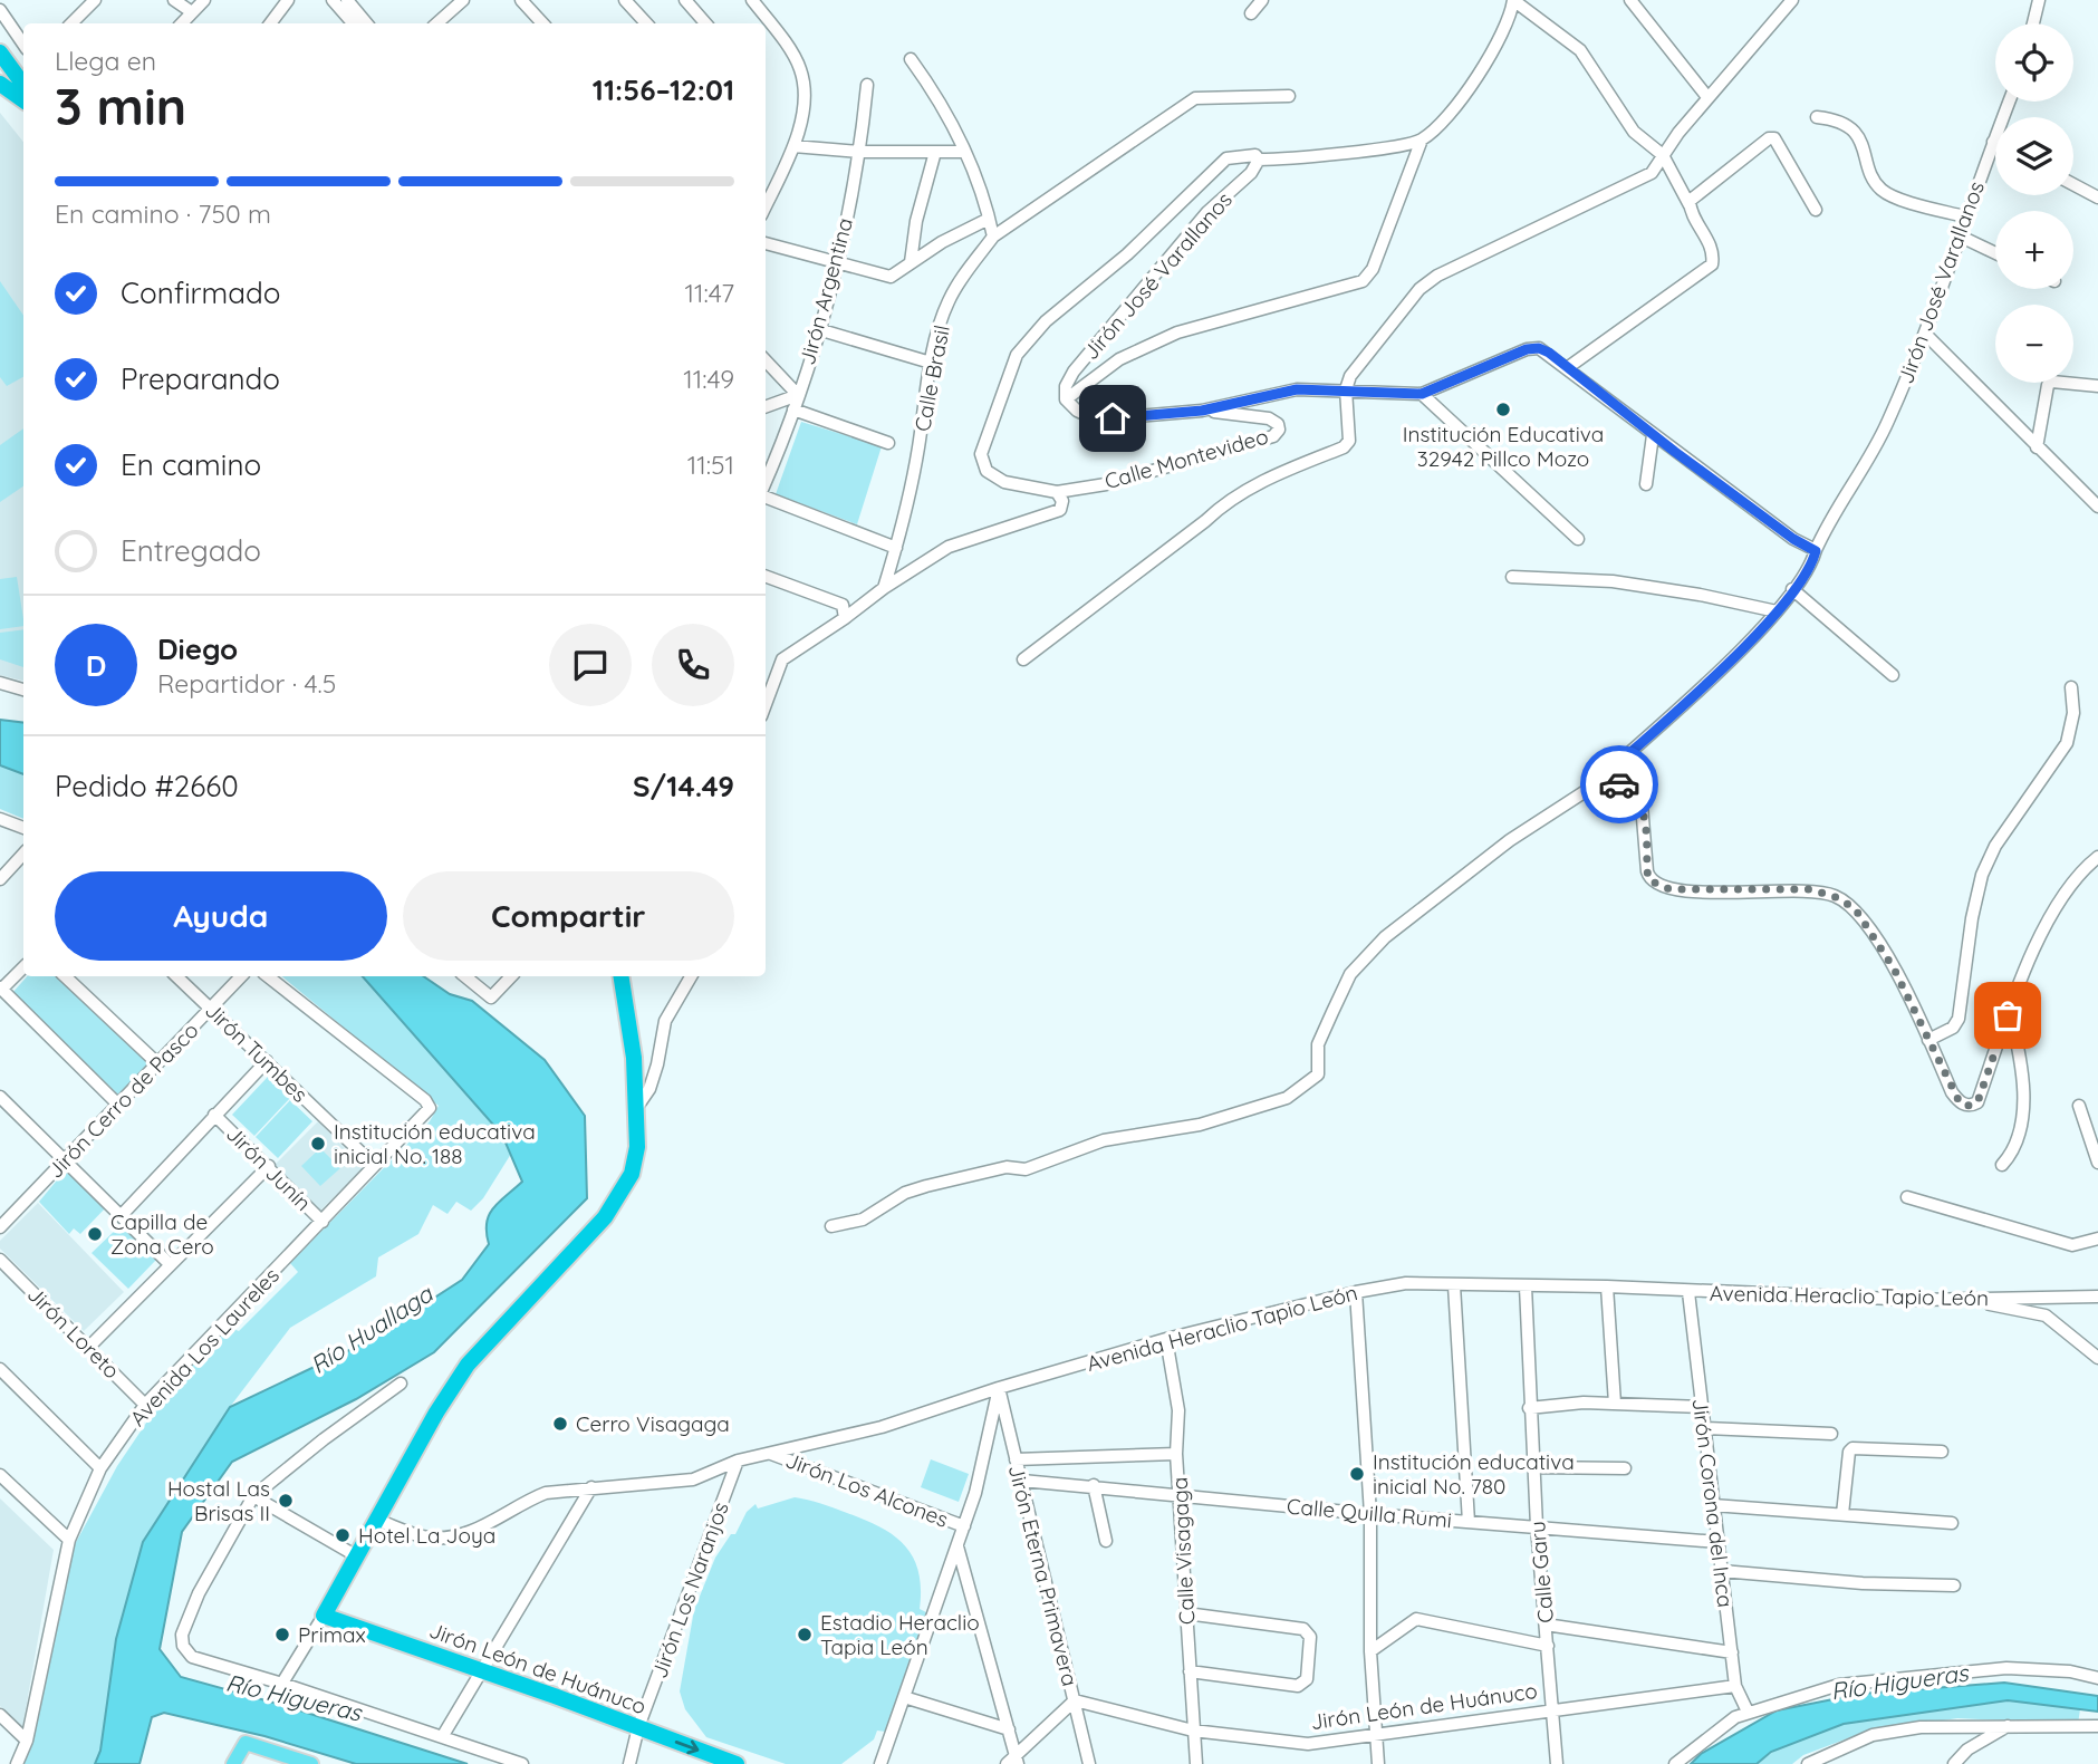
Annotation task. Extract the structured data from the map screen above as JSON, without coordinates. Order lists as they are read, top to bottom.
{
  "streets": {
    "highway": ["Jirón León de Huánuco"],
    "street": [
      "Jirón José Varallanos",
      "Jirón Argentina",
      "Calle Brasil",
      "Calle Montevideo",
      "Jirón Tumbes",
      "Jirón Cerro de Pasco",
      "Jirón Junín",
      "Avenida Heraclio Tapio León",
      "Jirón Loreto",
      "Avenida Los Laureles",
      "Jirón Los Alcones",
      "Jirón Corona del Inca",
      "Calle Quilla Rumi",
      "Calle Visagaga",
      "Calle Garu",
      "Jirón Eterna Primavera",
      "Jirón Los Naranjos"
    ]
  },
  "crossings": [
    ["Jirón José Varallanos", "Calle Montevideo"],
    ["Jirón Tumbes", "Jirón Cerro de Pasco"],
    ["Jirón Tumbes", "Avenida Los Laureles"],
    ["Jirón Junín", "Avenida Los Laureles"],
    ["Avenida Heraclio Tapio León", "Jirón Los Alcones"],
    ["Avenida Heraclio Tapio León", "Jirón Corona del Inca"],
    ["Avenida Heraclio Tapio León", "Calle Visagaga"],
    ["Avenida Heraclio Tapio León", "Calle Garu"],
    ["Avenida Heraclio Tapio León", "Jirón Eterna Primavera"],
    ["Avenida Heraclio Tapio León", "Jirón Los Naranjos"],
    ["Jirón Loreto", "Avenida Los Laureles"],
    ["Jirón Corona del Inca", "Calle Quilla Rumi"],
    ["Jirón Corona del Inca", "Jirón León de Huánuco"],
    ["Calle Quilla Rumi", "Calle Visagaga"],
    ["Calle Quilla Rumi", "Calle Garu"],
    ["Calle Quilla Rumi", "Jirón Eterna Primavera"],
    ["Calle Visagaga", "Jirón León de Huánuco"],
    ["Calle Garu", "Jirón León de Huánuco"],
    ["Jirón Eterna Primavera", "Jirón León de Huánuco"],
    ["Jirón Los Naranjos", "Jirón León de Huánuco"]
  ],
  "water": ["Río Huallaga", "Río Higueras"],
  "places": [
    "Institución Educativa 32942 Pillco Mozo",
    "Institución educativa inicial No. 188",
    "Capilla de Zona Cero",
    "Cerro Visagaga",
    "Institución educativa inicial No. 780",
    "Hostal Las Brisas II",
    "Hotel La Joya",
    "Primax",
    "Estadio Heraclio Tapia León"
  ],
  "page": {
    "map_buttons": ["+", "−"],
    "heading": ["3 min", "Llega en", "11:56–12:01"],
    "panel": [
      "Diego",
      "Repartidor · 4.5",
      "Pedido #2660",
      "S/14.49"
    ],
    "bar": "En camino · 750 m",
    "list": [
      ["Confirmado", "11:47"],
      ["Preparando", "11:49"],
      ["En camino", "11:51"],
      "Entregado"
    ],
    "round": "D",
    "buttons": ["Ayuda", "Compartir"]
  }
}
